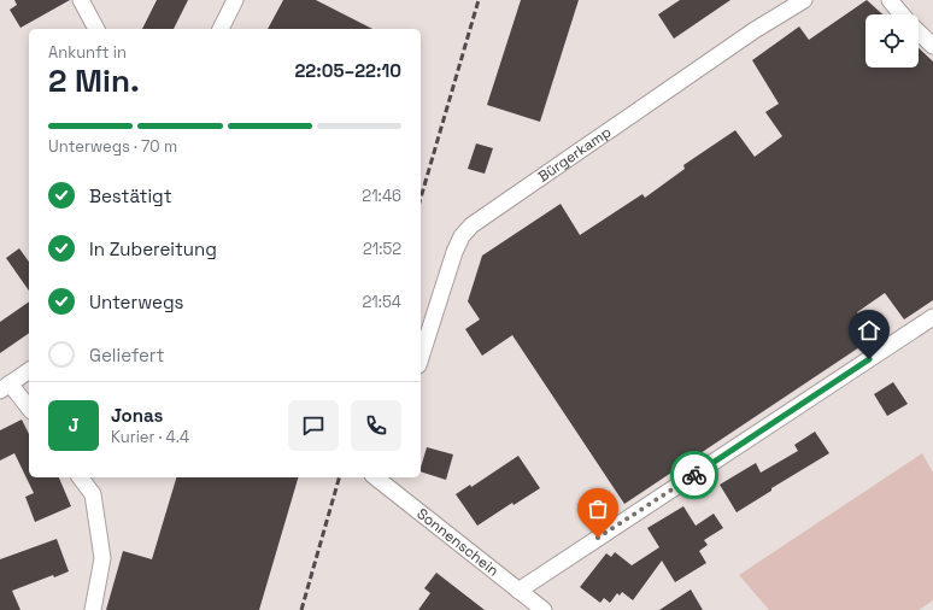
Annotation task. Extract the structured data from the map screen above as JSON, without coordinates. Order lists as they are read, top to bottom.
{
  "streets": {
    "street": ["Bürgerkamp", "Sonnenschein"]
  },
  "page": {
    "heading": ["2 Min.", "Ankunft in", "22:05–22:10"],
    "panel": ["Jonas", "Kurier · 4.4"],
    "bar": "Unterwegs · 70 m",
    "list": [
      ["Bestätigt", "21:46"],
      ["In Zubereitung", "21:52"],
      ["Unterwegs", "21:54"],
      "Geliefert"
    ],
    "round": "J"
  }
}
